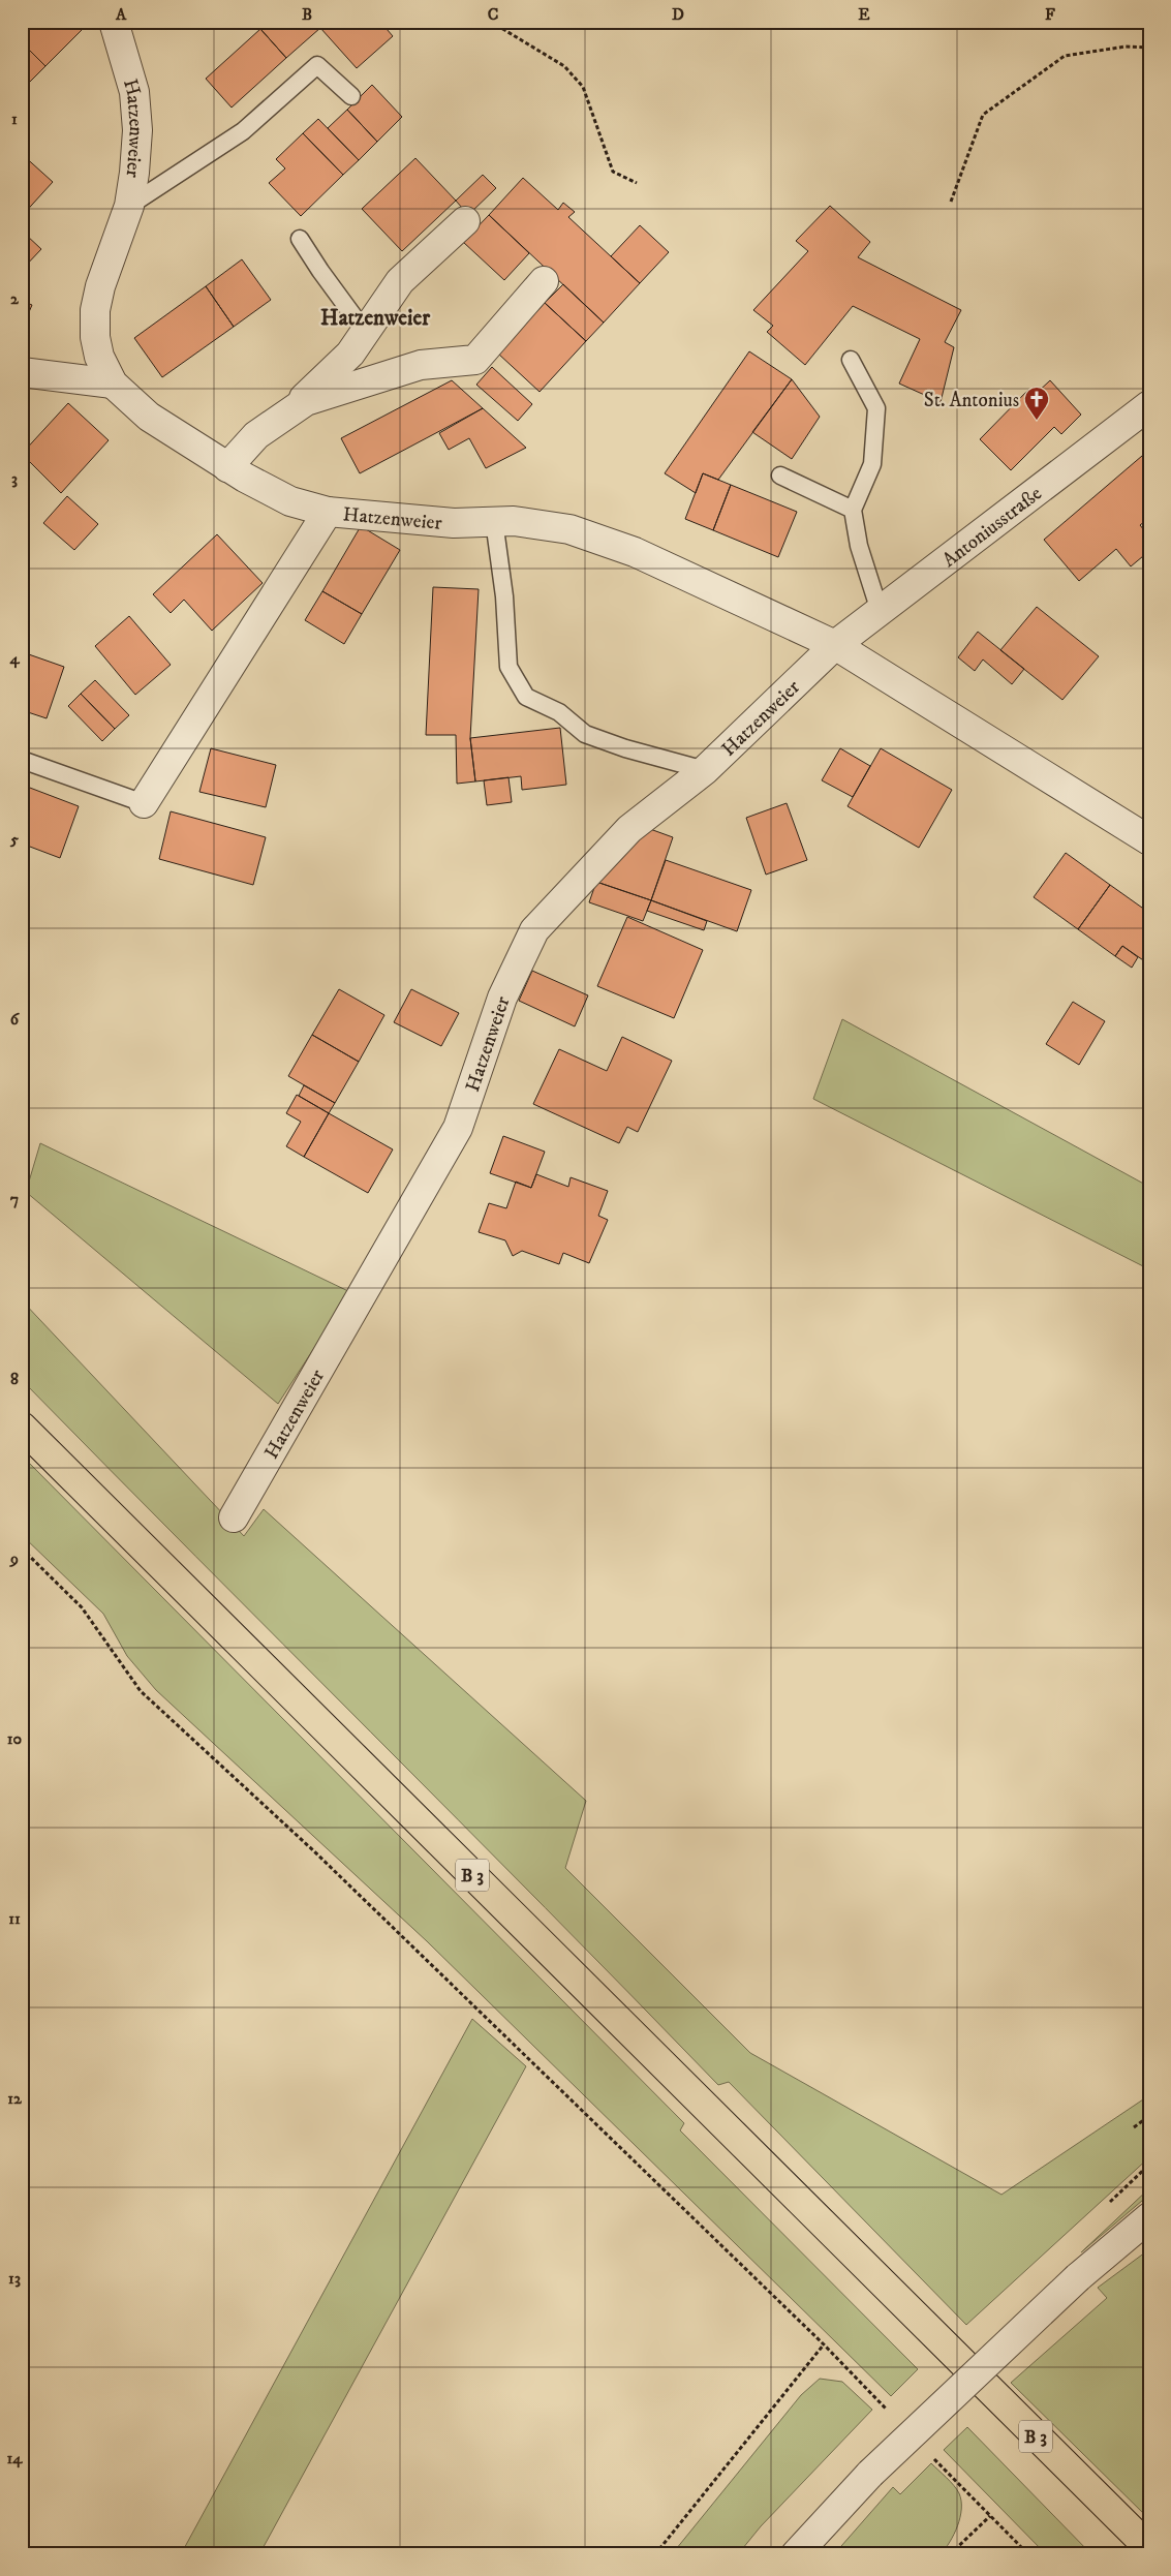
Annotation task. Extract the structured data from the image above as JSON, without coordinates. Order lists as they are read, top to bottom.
{
  "streets": {
    "main road": ["B 3"],
    "street": ["Hatzenweier", "Antoniusstraße"]
  },
  "crossings": [
    ["Hatzenweier", "Antoniusstraße"]
  ],
  "districts": ["Hatzenweier"],
  "places": {
    "church": ["St. Antonius"]
  },
  "grid": {
    "columns": [
      "A",
      "B",
      "C",
      "D",
      "E",
      "F"
    ],
    "rows": [
      "1",
      "2",
      "3",
      "4",
      "5",
      "6",
      "7",
      "8",
      "9",
      "10",
      "11",
      "12",
      "13",
      "14"
    ]
  }
}
